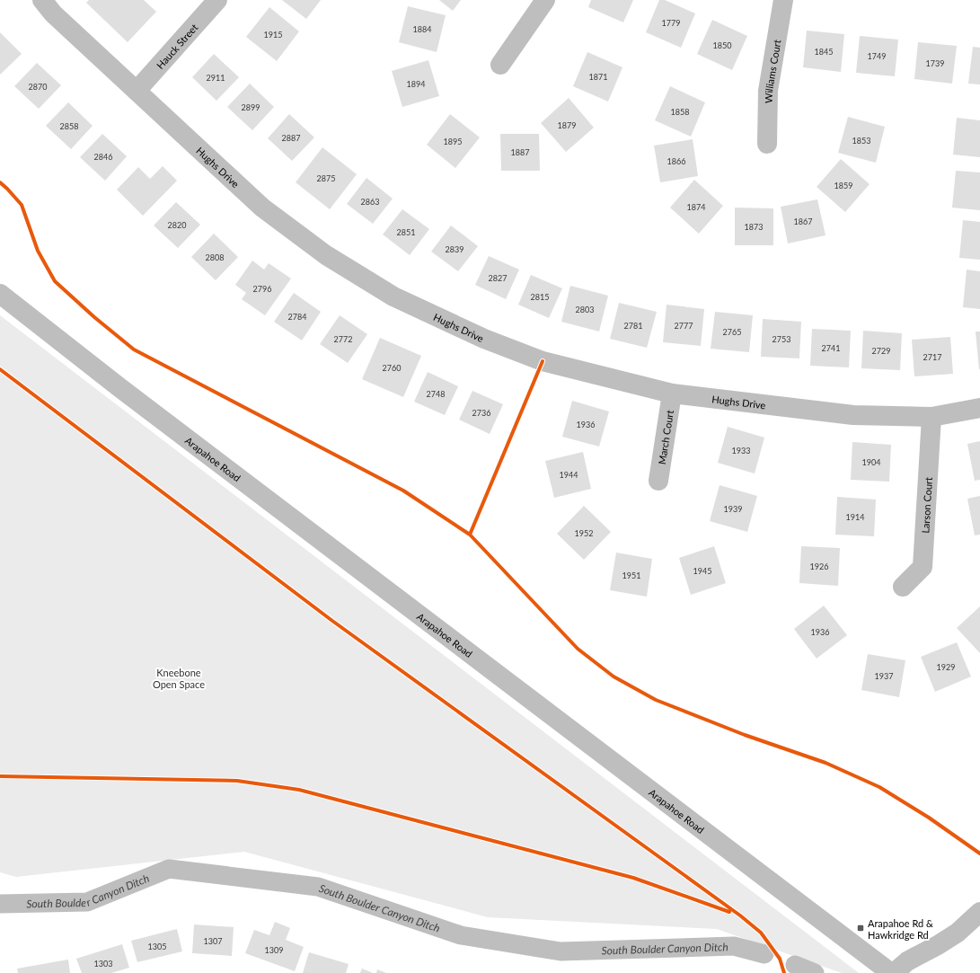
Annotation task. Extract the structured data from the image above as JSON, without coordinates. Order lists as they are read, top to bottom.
{
  "streets": {
    "street": [
      "Hauck Street",
      "Williams Court",
      "Hughs Drive",
      "March Court",
      "Arapahoe Road",
      "Larson Court"
    ]
  },
  "crossings": [
    ["Hauck Street", "Hughs Drive"],
    ["Hughs Drive", "March Court"],
    ["Hughs Drive", "Larson Court"]
  ],
  "water": ["South Boulder Canyon Ditch"],
  "parks": ["Kneebone Open Space"],
  "places": {
    "transit": ["Arapahoe Rd & Hawkridge Rd"]
  },
  "house_numbers": [
    "1779",
    "1884",
    "1915",
    "1850",
    "1845",
    "1749",
    "1739",
    "1871",
    "2911",
    "1894",
    "2870",
    "2899",
    "1858",
    "1879",
    "2858",
    "2887",
    "1853",
    "1895",
    "1887",
    "2846",
    "1866",
    "2875",
    "1859",
    "2863",
    "1874",
    "1867",
    "2820",
    "1873",
    "2851",
    "2839",
    "2808",
    "2827",
    "2796",
    "2815",
    "2803",
    "2784",
    "2781",
    "2777",
    "2765",
    "2772",
    "2753",
    "2741",
    "2729",
    "2717",
    "2760",
    "2748",
    "2736",
    "1936",
    "1933",
    "1904",
    "1944",
    "1939",
    "1914",
    "1952",
    "1926",
    "1945",
    "1951",
    "1936",
    "1929",
    "1937",
    "1307",
    "1305",
    "1309",
    "1303"
  ]
}
